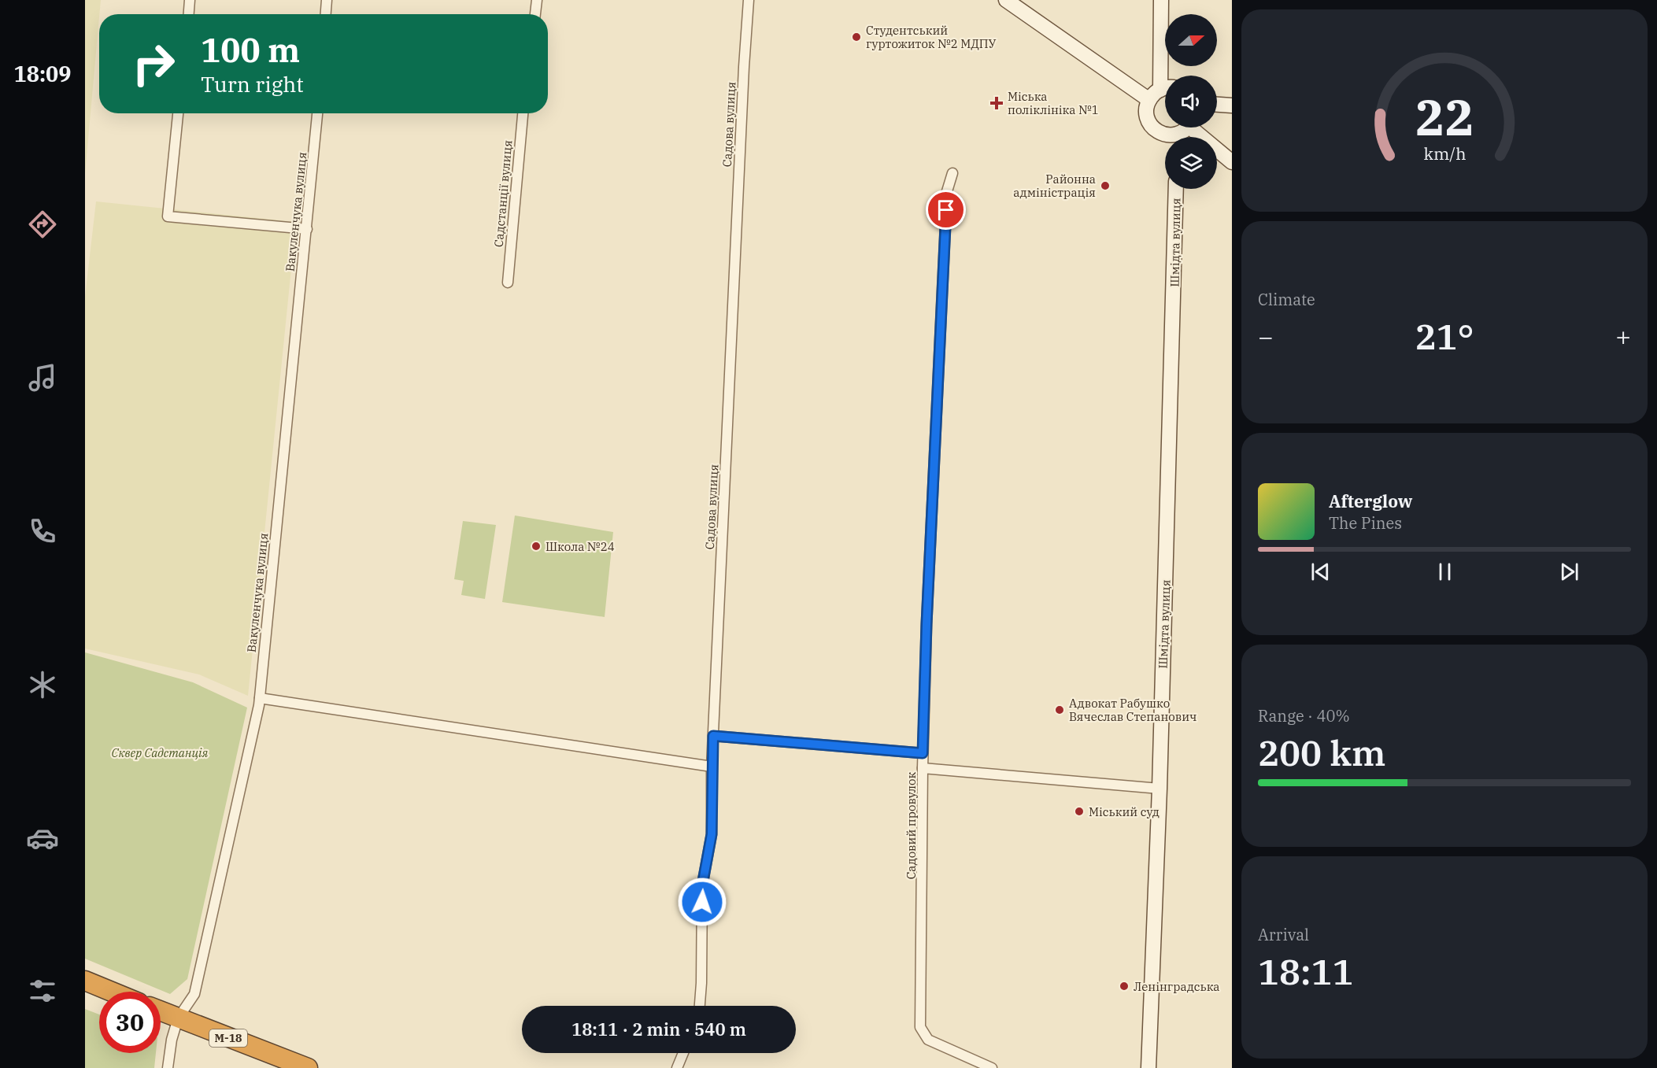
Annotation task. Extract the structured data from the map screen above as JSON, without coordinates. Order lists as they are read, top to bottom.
{
  "streets": {
    "highway": ["М-18"],
    "street": [
      "Садова вулиця",
      "Садстанції вулиця",
      "Вакуленчука вулиця",
      "Шмідта вулиця",
      "Садовий провулок"
    ]
  },
  "crossings": [
    ["Вакуленчука вулиця", "М-18"]
  ],
  "parks": ["Сквер Садстанція"],
  "places": {
    "other": [
      "Студентський гуртожиток №2 МДПУ",
      "Районна адміністрація",
      "Школа №24",
      "Адвокат Рабушко Вячеслав Степанович",
      "Міський суд",
      "Ленінградська"
    ],
    "health": ["Міська поліклініка №1"]
  },
  "north": "right",
  "page": {
    "tabs": "18:09",
    "turn": ["100 m", "Turn right"],
    "tile": [
      "Climate",
      ["Range · 40%", "200 km"],
      ["Arrival", "18:11"]
    ],
    "heat": ["−", "21°", "+"],
    "song": ["Afterglow", "The Pines"],
    "limit": "30",
    "trip": "18:11 · 2 min · 540 m",
    "gauge": ["22", "km/h"]
  }
}
